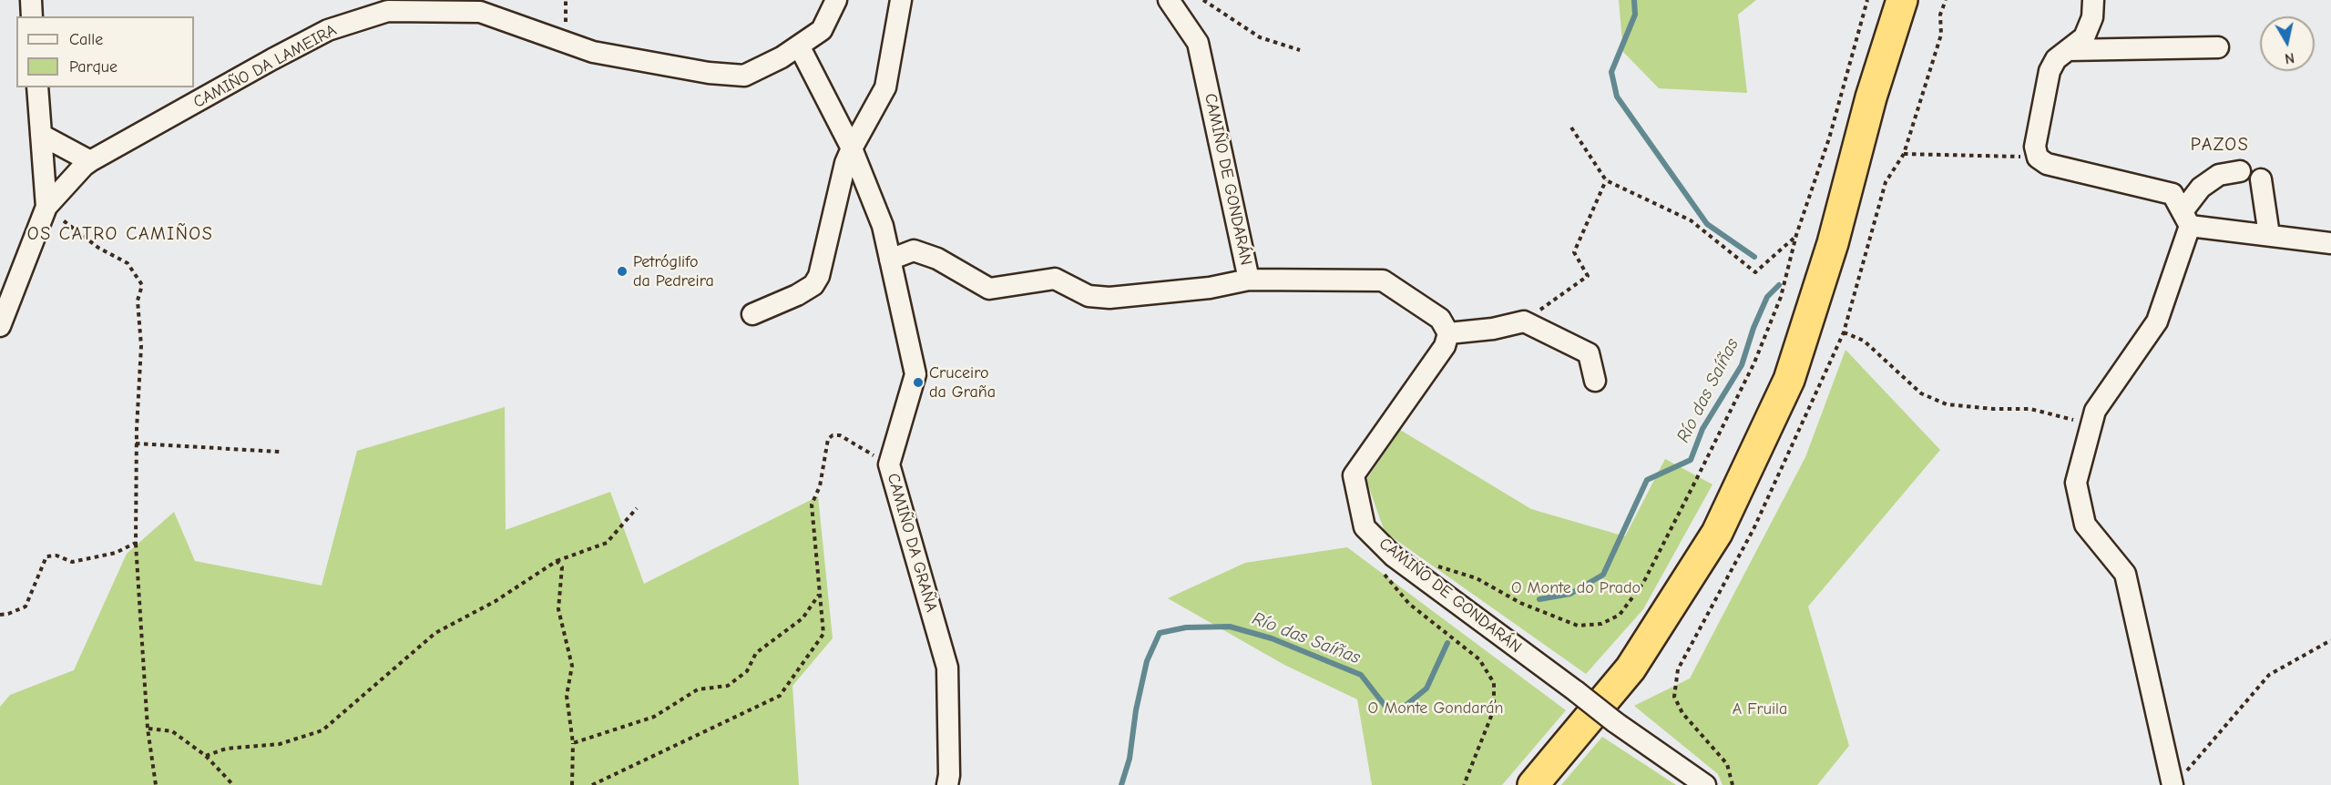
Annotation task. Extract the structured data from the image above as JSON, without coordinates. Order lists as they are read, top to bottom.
{
  "streets": {
    "street": ["CAMIÑO DA LAMEIRA", "CAMIÑO DE GONDARÁN", "CAMIÑO DA GRAÑA"]
  },
  "crossings": [
    ["CAMIÑO DA LAMEIRA", "CAMIÑO DA GRAÑA"]
  ],
  "districts": ["PAZOS", "OS CATRO CAMIÑOS"],
  "water": ["Río das Saíñas"],
  "parks": ["O Monte do Prado", "O Monte Gondarán", "A Fruila"],
  "places": ["Petróglifo da Pedreira", "Cruceiro da Graña"],
  "legend": ["Calle", "Parque"],
  "north": "bottom"
}
